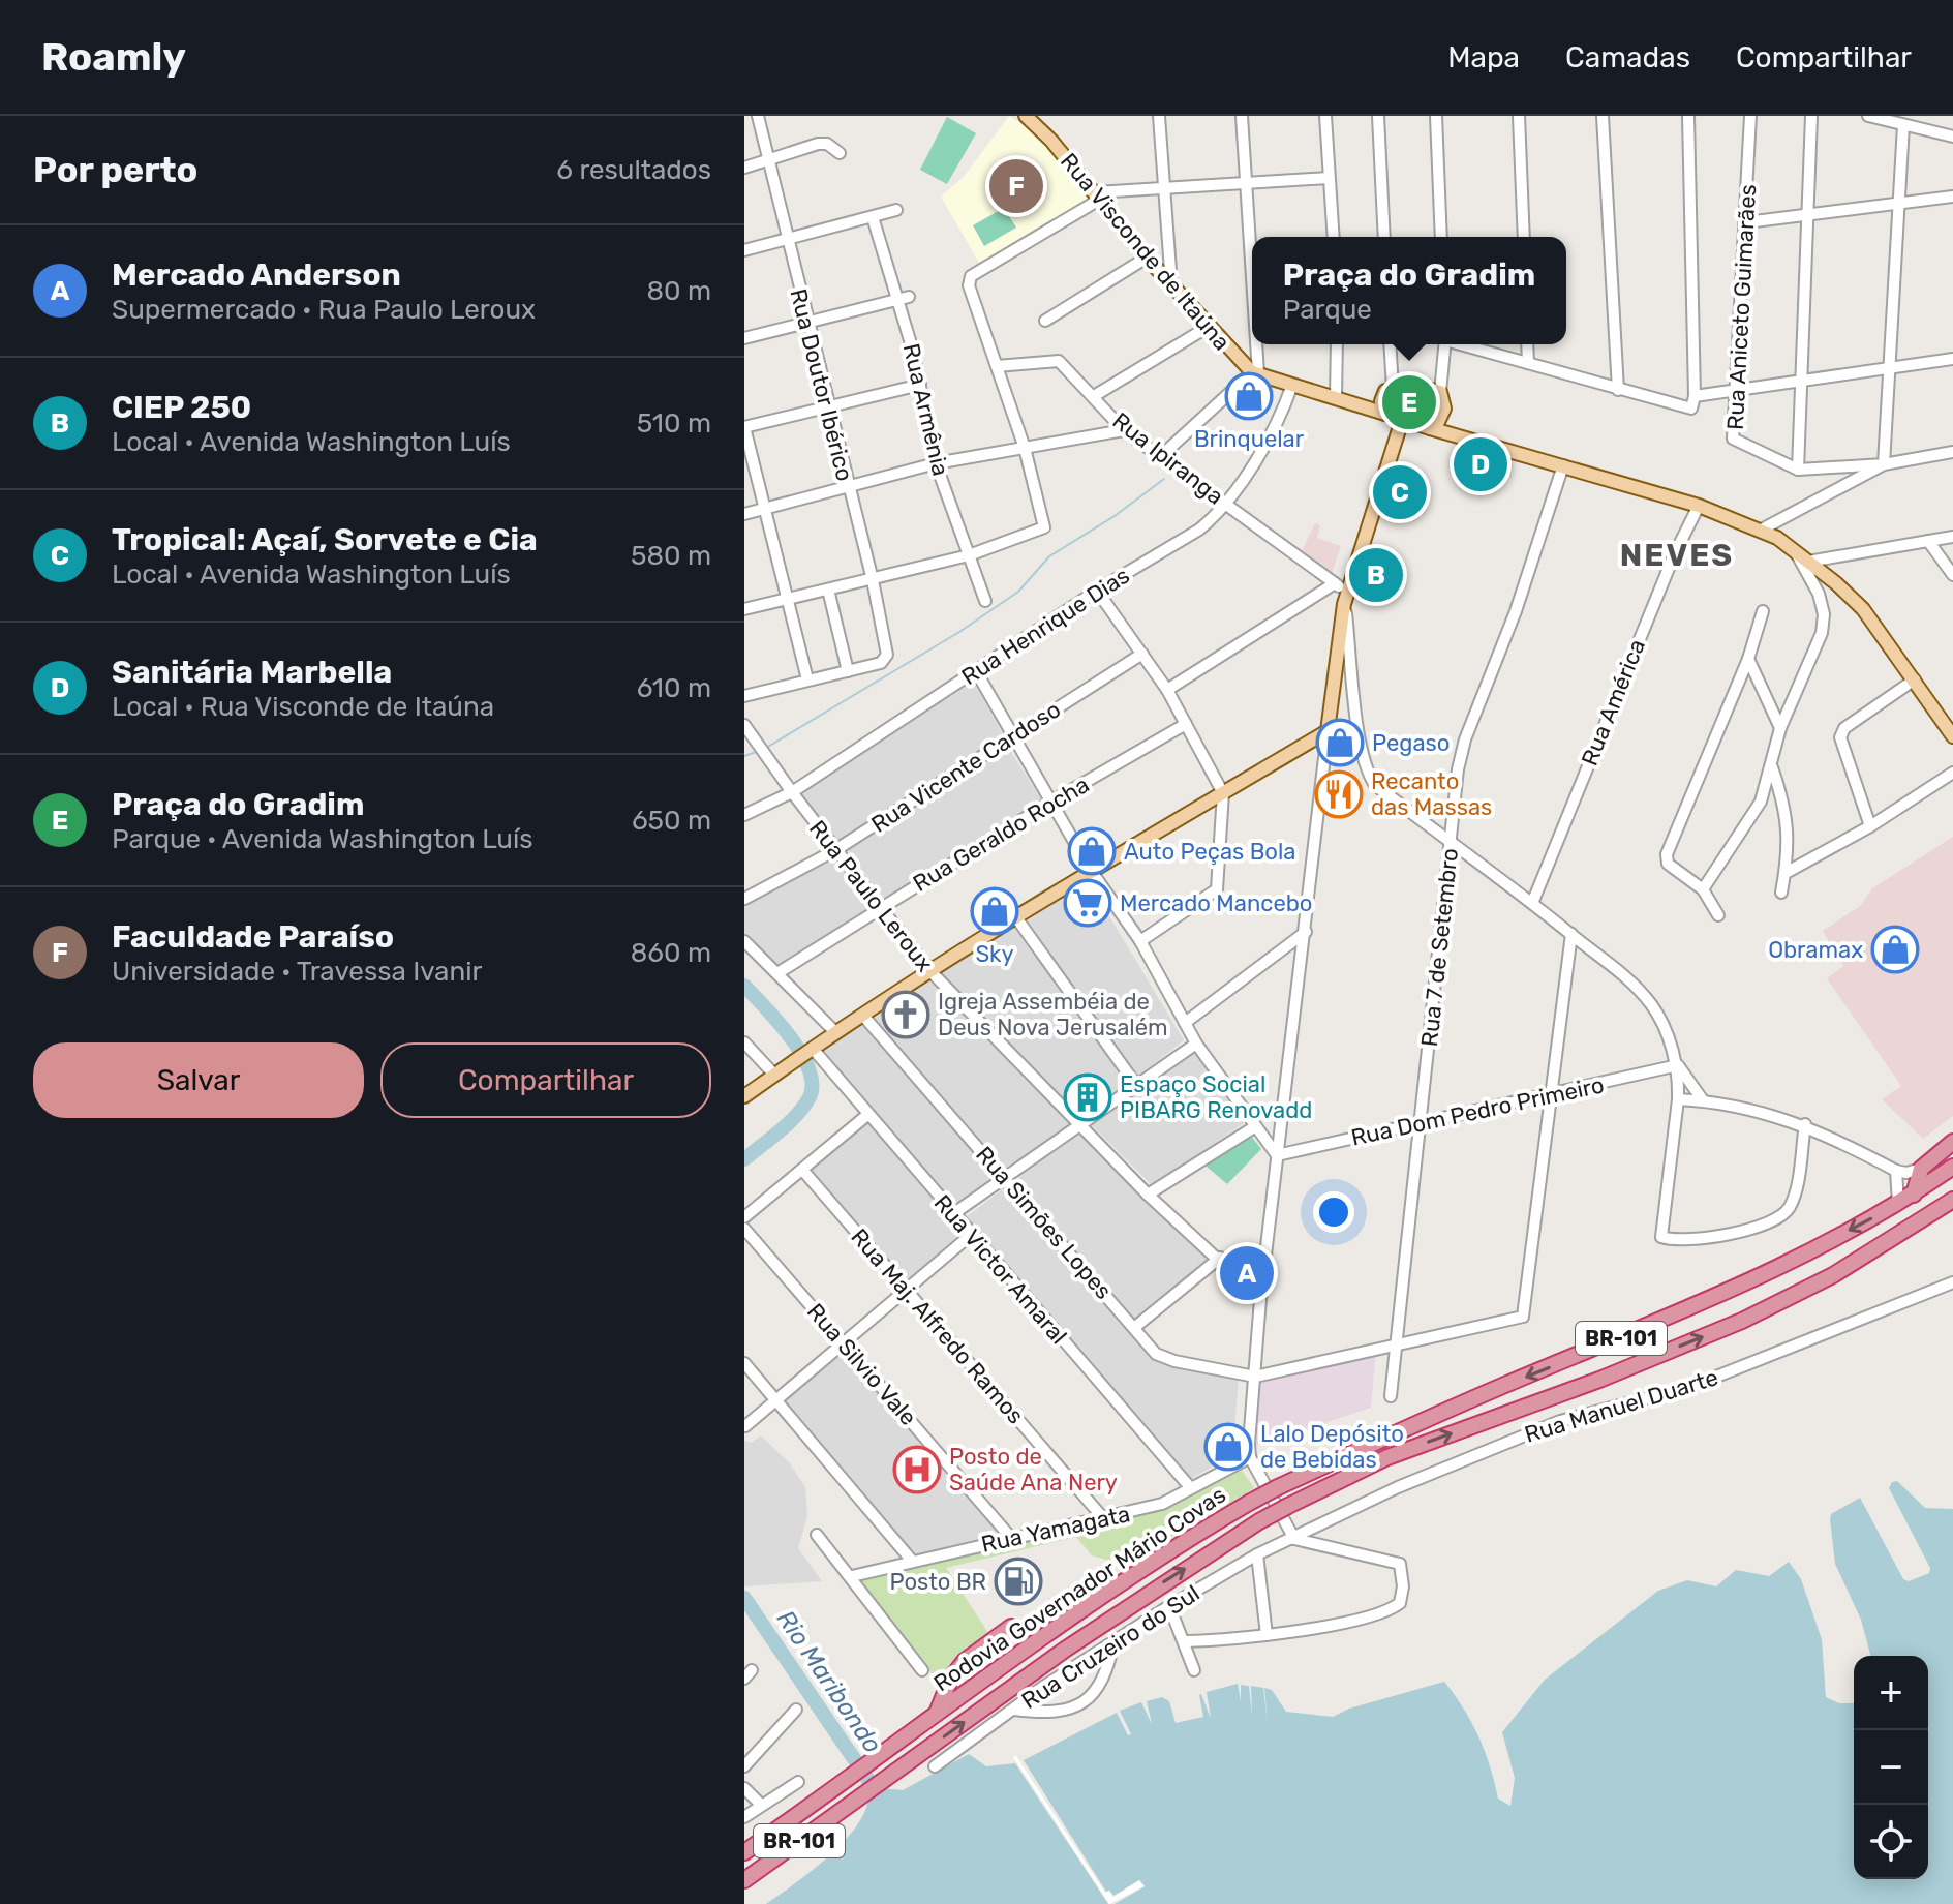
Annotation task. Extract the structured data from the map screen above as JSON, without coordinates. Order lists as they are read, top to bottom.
{
  "streets": {
    "highway": ["BR-101", "Rodovia Governador Mário Covas"],
    "main road": ["Rua Visconde de Itaúna"],
    "street": [
      "Rua Aniceto Guimarães",
      "Rua Doutor Ibérico",
      "Rua Armênia",
      "Rua Ipiranga",
      "Rua Henrique Dias",
      "Rua América",
      "Rua Vicente Cardoso",
      "Rua Geraldo Rocha",
      "Rua Paulo Leroux",
      "Rua 7 de Setembro",
      "Rua Dom Pedro Primeiro",
      "Rua Simões Lopes",
      "Rua Victor Amaral",
      "Rua Maj. Alfredo Ramos",
      "Rua Silvio Vale",
      "Rua Manuel Duarte",
      "Rua Yamagata",
      "Rua Cruzeiro do Sul"
    ]
  },
  "crossings": [
    ["Rua Visconde de Itaúna", "Rua Henrique Dias"],
    ["Rua Ipiranga", "Rua Henrique Dias"],
    ["Rua Henrique Dias", "Rua Paulo Leroux"],
    ["Rua Vicente Cardoso", "Rua Paulo Leroux"],
    ["Rua Geraldo Rocha", "Rua Paulo Leroux"],
    ["Rua 7 de Setembro", "Rua Dom Pedro Primeiro"],
    ["Rua Victor Amaral", "Rua Yamagata"],
    ["Rua Maj. Alfredo Ramos", "Rua Yamagata"],
    ["Rua Silvio Vale", "Rua Yamagata"],
    ["Rua Manuel Duarte", "Rua Cruzeiro do Sul"]
  ],
  "districts": ["NEVES"],
  "water": ["Rio Maribondo"],
  "places": {
    "shop": [
      "Brinquelar",
      "Pegaso",
      "Auto Peças Bola",
      "Sky",
      "Obramax",
      "Lalo Depósito de Bebidas"
    ],
    "restaurant": ["Recanto das Massas"],
    "supermarket": ["Mercado Mancebo"],
    "church": ["Igreja Assembéia de Deus Nova Jerusalém"],
    "building": ["Espaço Social PIBARG Renovadd"],
    "hospital": ["Posto de Saúde Ana Nery"],
    "fuel station": ["Posto BR"]
  },
  "page": {
    "header": "Roamly",
    "nav": ["Mapa", "Camadas", "Compartilhar"],
    "heading": ["Por perto", "6 resultados"],
    "pins": [
      "F",
      "E",
      "D",
      "C",
      "B",
      "A"
    ],
    "list": [
      {
        "mark": "A",
        "name": "Mercado Anderson",
        "note": "Supermercado · Rua Paulo Leroux",
        "value": "80 m"
      },
      {
        "mark": "B",
        "name": "CIEP 250",
        "note": "Local · Avenida Washington Luís",
        "value": "510 m"
      },
      {
        "mark": "C",
        "name": "Tropical: Açaí, Sorvete e Cia",
        "note": "Local · Avenida Washington Luís",
        "value": "580 m"
      },
      {
        "mark": "D",
        "name": "Sanitária Marbella",
        "note": "Local · Rua Visconde de Itaúna",
        "value": "610 m"
      },
      {
        "mark": "E",
        "name": "Praça do Gradim",
        "note": "Parque · Avenida Washington Luís",
        "value": "650 m"
      },
      {
        "mark": "F",
        "name": "Faculdade Paraíso",
        "note": "Universidade · Travessa Ivanir",
        "value": "860 m"
      }
    ],
    "popup": ["Praça do Gradim", "Parque"],
    "buttons": ["Salvar", "Compartilhar"],
    "map_buttons": ["+", "−"]
  }
}
